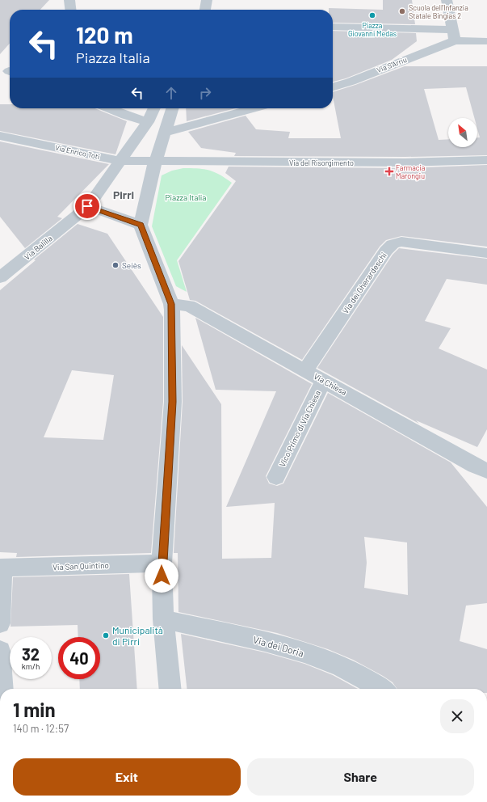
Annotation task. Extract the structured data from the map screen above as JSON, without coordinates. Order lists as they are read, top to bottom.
{
  "streets": {
    "street": [
      "Via S'Arriu",
      "Via Enrico Toti",
      "Via del Risorgimento",
      "Via Balilla",
      "Via dei Gherardeschi",
      "Via Chiesa",
      "Vico Primo di Via Chiesa",
      "Via San Quintino",
      "Via dei Doria"
    ]
  },
  "crossings": [
    ["Via Enrico Toti", "Via del Risorgimento"],
    ["Via dei Gherardeschi", "Via Chiesa"],
    ["Via Chiesa", "Vico Primo di Via Chiesa"]
  ],
  "districts": ["Pirri"],
  "parks": ["Piazza Italia"],
  "places": {
    "other": [
      "Scuola dell'Infanzia Statale Bingias 2",
      "Piazza Giovanni Medas",
      "Seiès",
      "Municipalità di Pirri"
    ],
    "health": ["Farmacia Marongiu"]
  },
  "north": "top left",
  "page": {
    "turn": ["120 m", "Piazza Italia"],
    "speed": "32 km/h",
    "limit": "40",
    "heading": ["1 min", "140 m · 12:57"],
    "buttons": ["Exit", "Share"]
  }
}
